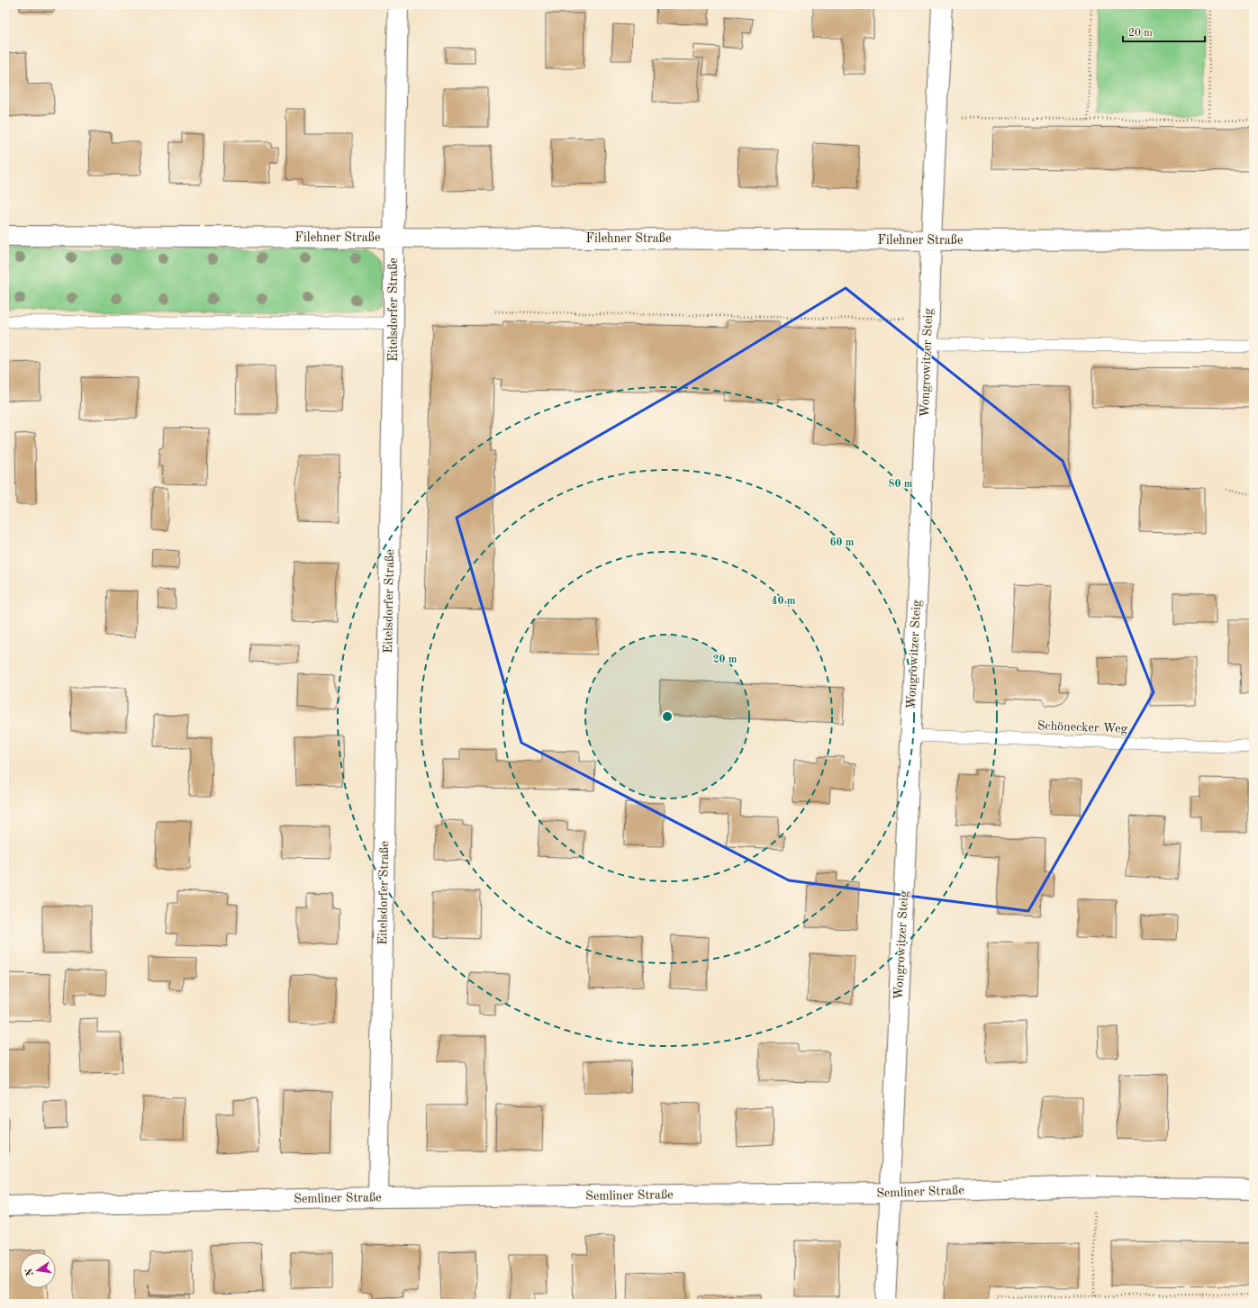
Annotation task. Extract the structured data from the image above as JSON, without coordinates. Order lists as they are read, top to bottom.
{
  "streets": {
    "street": [
      "Filehner Straße",
      "Eitelsdorfer Straße",
      "Wongrowitzer Steig",
      "Semliner Straße"
    ],
    "lane": ["Schönecker Weg"]
  },
  "crossings": [
    ["Filehner Straße", "Eitelsdorfer Straße"],
    ["Filehner Straße", "Wongrowitzer Steig"],
    ["Eitelsdorfer Straße", "Semliner Straße"],
    ["Wongrowitzer Steig", "Schönecker Weg"],
    ["Wongrowitzer Steig", "Semliner Straße"]
  ],
  "scale_bar": "20 m",
  "north": "left",
  "rings": [
    "80 m",
    "60 m",
    "40 m",
    "20 m"
  ]
}
